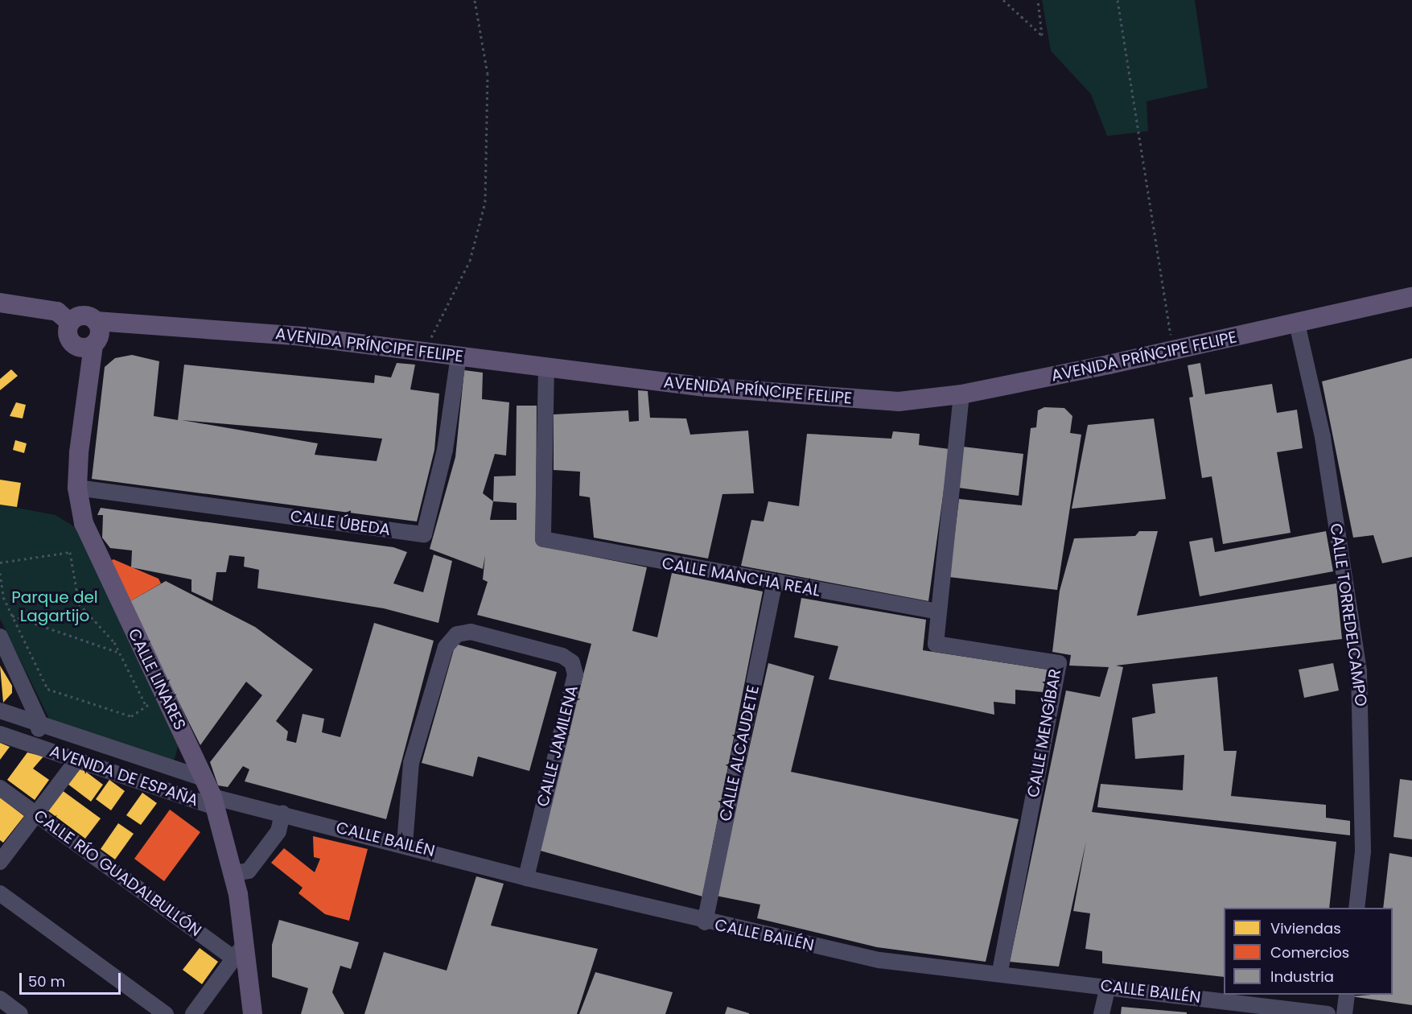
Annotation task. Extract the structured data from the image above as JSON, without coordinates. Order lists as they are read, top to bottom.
{
  "streets": {
    "main road": ["AVENIDA PRÍNCIPE FELIPE", "CALLE LINARES"],
    "street": [
      "CALLE ÚBEDA",
      "CALLE MANCHA REAL",
      "CALLE TORREDELCAMPO",
      "CALLE MENGÍBAR",
      "CALLE JAMILENA",
      "CALLE ALCAUDETE",
      "AVENIDA DE ESPAÑA",
      "CALLE BAILÉN",
      "CALLE RÍO GUADALBULLÓN"
    ]
  },
  "crossings": [
    ["AVENIDA PRÍNCIPE FELIPE", "CALLE ÚBEDA"],
    ["AVENIDA PRÍNCIPE FELIPE", "CALLE MANCHA REAL"],
    ["AVENIDA PRÍNCIPE FELIPE", "CALLE TORREDELCAMPO"],
    ["AVENIDA PRÍNCIPE FELIPE", "CALLE LINARES"],
    ["AVENIDA PRÍNCIPE FELIPE", "CALLE MENGÍBAR"],
    ["CALLE ÚBEDA", "CALLE LINARES"],
    ["CALLE MANCHA REAL", "CALLE MENGÍBAR"],
    ["CALLE MANCHA REAL", "CALLE ALCAUDETE"],
    ["CALLE LINARES", "AVENIDA DE ESPAÑA"],
    ["CALLE LINARES", "CALLE BAILÉN"],
    ["CALLE LINARES", "CALLE RÍO GUADALBULLÓN"],
    ["CALLE MENGÍBAR", "CALLE BAILÉN"],
    ["CALLE JAMILENA", "CALLE BAILÉN"],
    ["CALLE ALCAUDETE", "CALLE BAILÉN"],
    ["AVENIDA DE ESPAÑA", "CALLE BAILÉN"]
  ],
  "parks": ["Parque del Lagartijo"],
  "legend": ["Viviendas", "Comercios", "Industria"],
  "scale_bar": "50 m"
}
